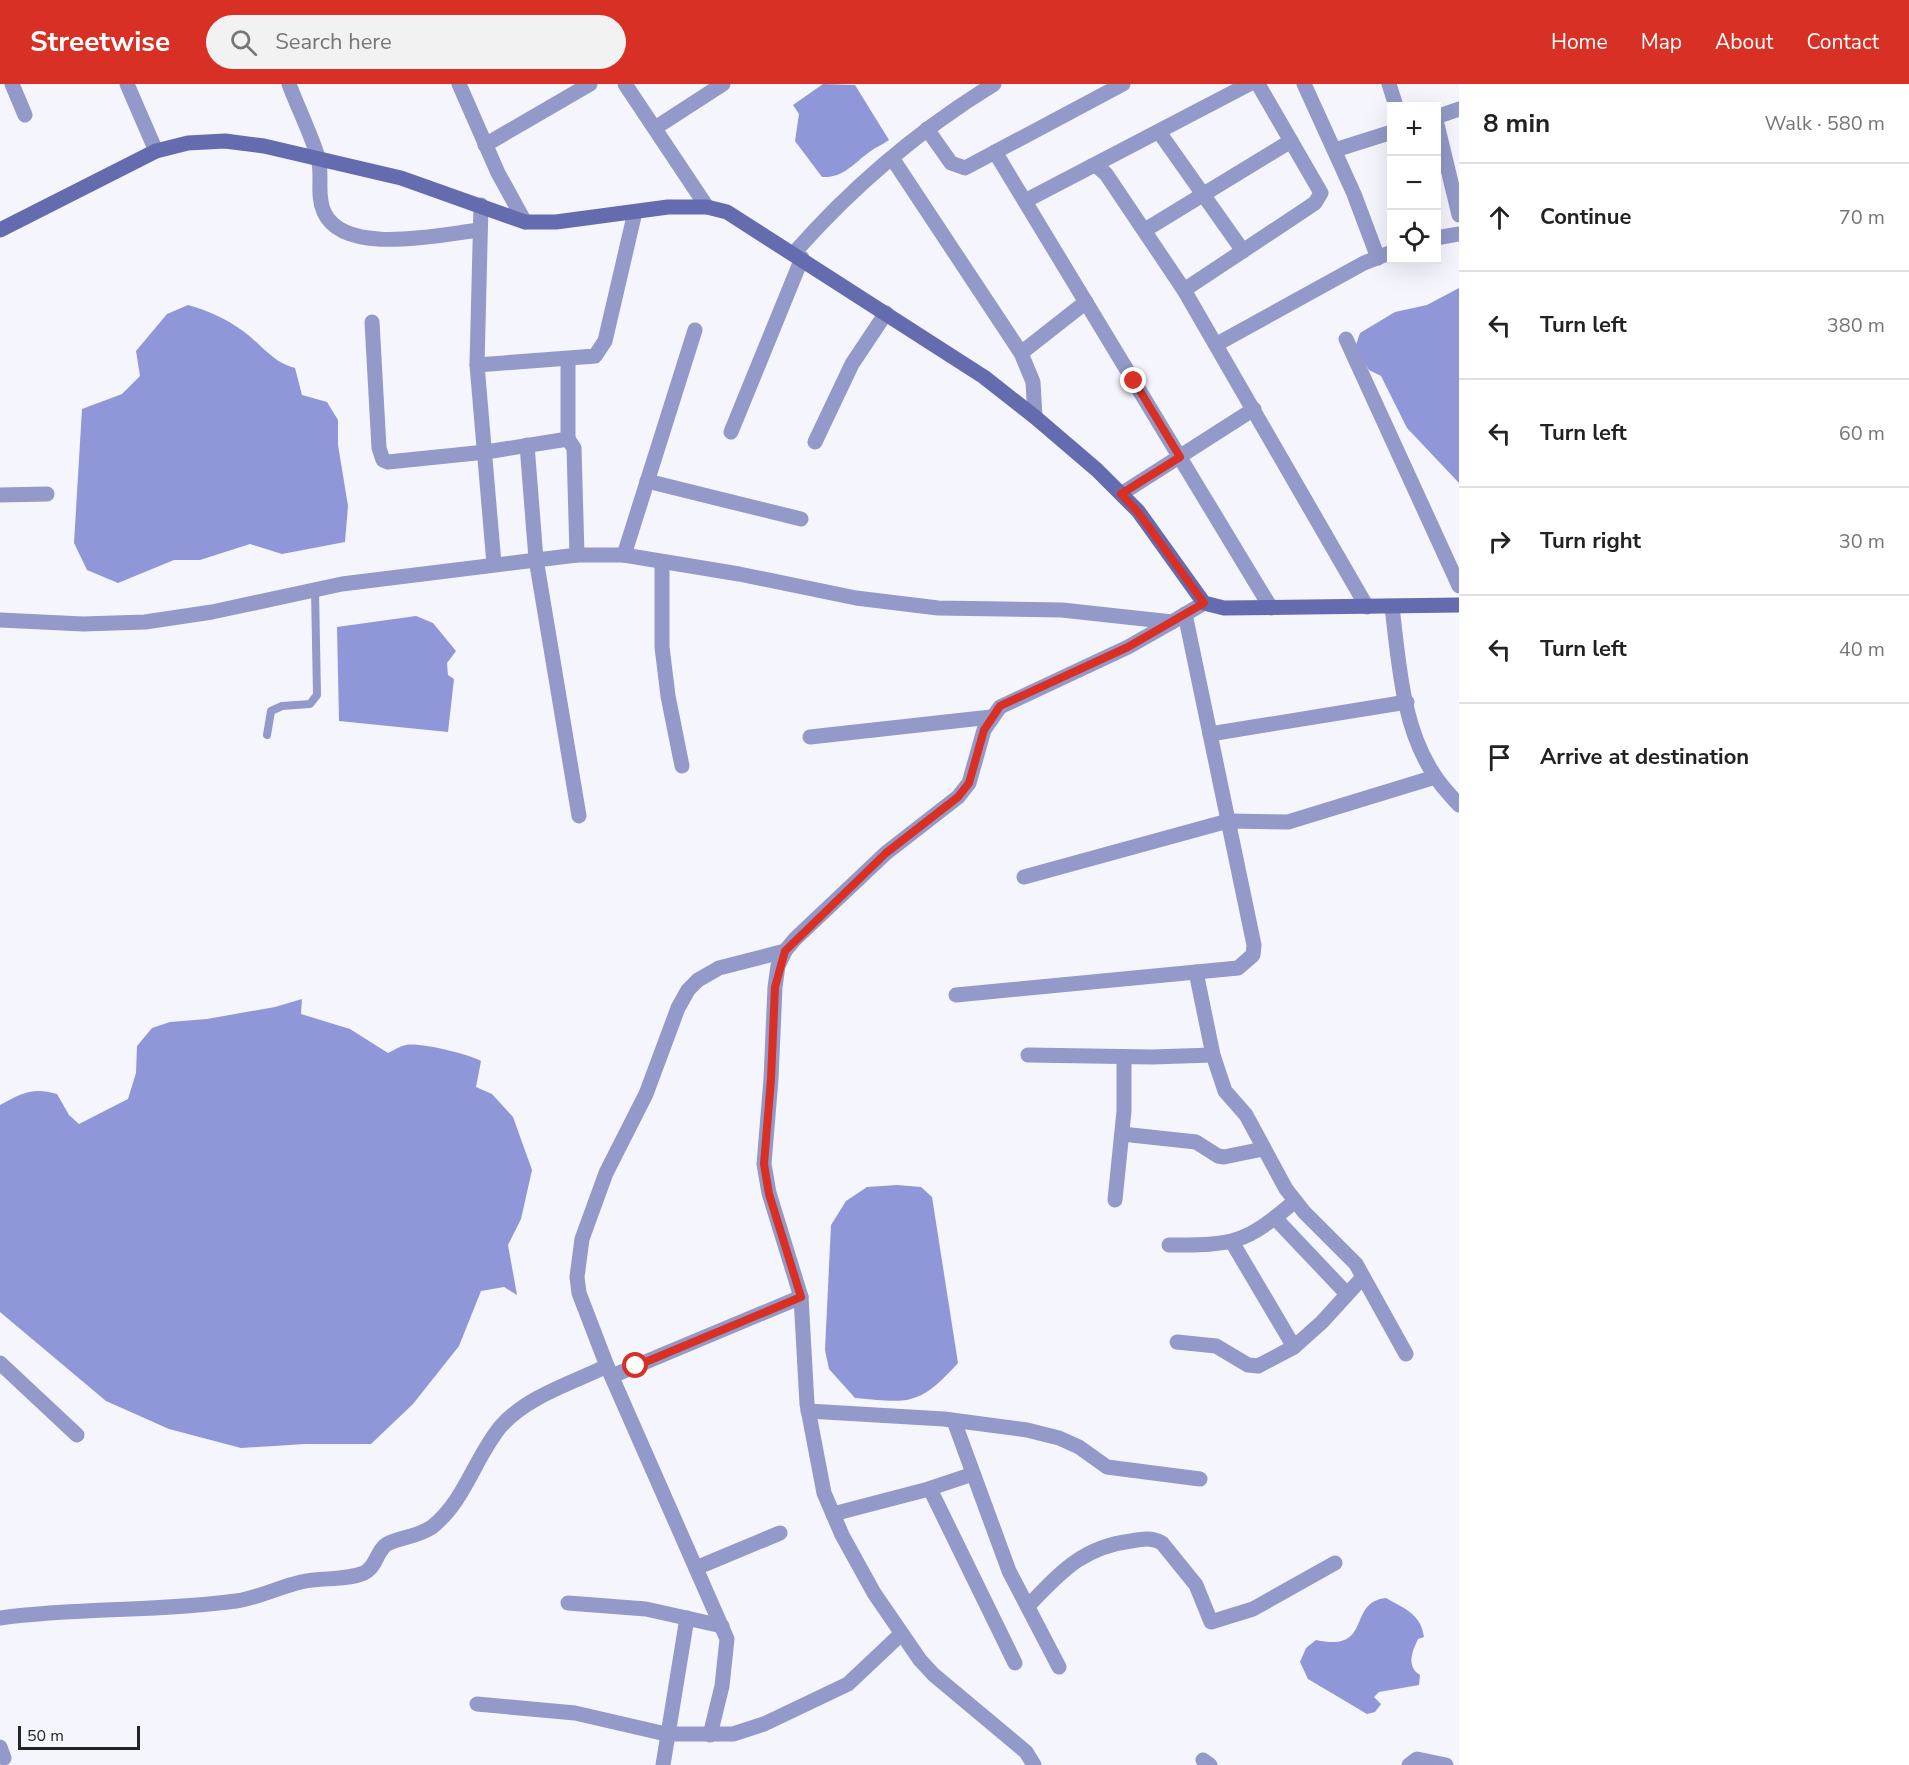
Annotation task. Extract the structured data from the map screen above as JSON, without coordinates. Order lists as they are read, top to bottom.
{
  "scale_bar": "50 m",
  "page": {
    "header": "Streetwise",
    "search": "Search here",
    "nav": [
      "Home",
      "Map",
      "About",
      "Contact"
    ],
    "heading": ["8 min", "Walk · 580 m"],
    "map_buttons": ["+", "−"],
    "list": [
      ["Continue", "70 m"],
      ["Turn left", "380 m"],
      ["Turn left", "60 m"],
      ["Turn right", "30 m"],
      ["Turn left", "40 m"],
      "Arrive at destination"
    ],
    "scale": "50 m"
  }
}
